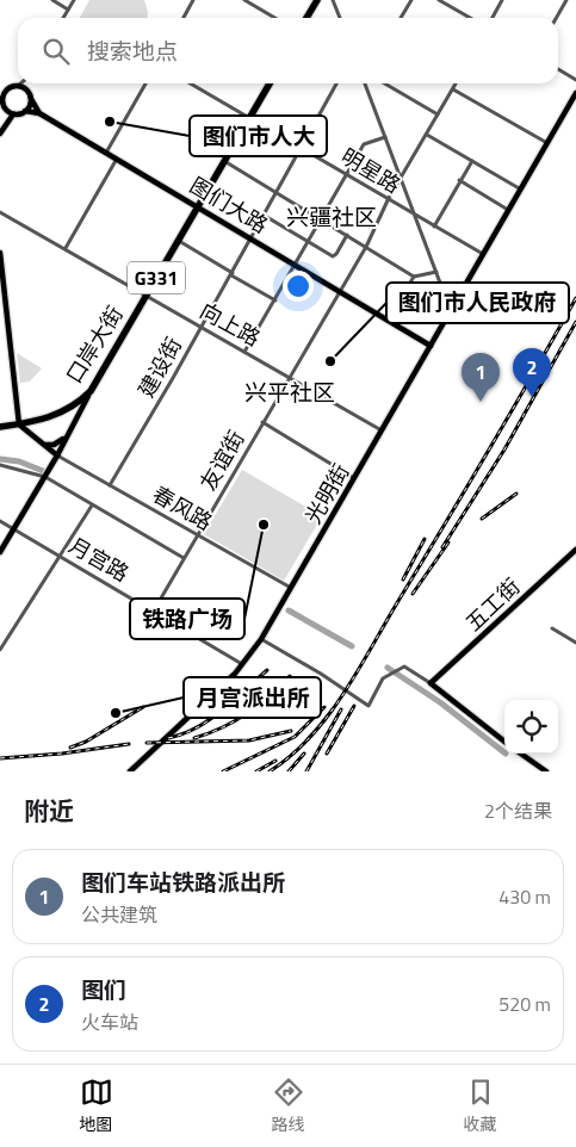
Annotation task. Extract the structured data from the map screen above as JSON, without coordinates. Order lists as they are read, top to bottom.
{
  "streets": {
    "highway": ["G331", "口岸大街"],
    "main road": ["图们大路", "光明街", "五工街"],
    "street": [
      "明星路",
      "向上路",
      "建设街",
      "友谊街",
      "春风路",
      "月宫路"
    ]
  },
  "crossings": [
    ["明星路", "口岸大街"],
    ["明星路", "建设街"],
    ["明星路", "友谊街"],
    ["明星路", "光明街"],
    ["图们大路", "口岸大街"],
    ["图们大路", "建设街"],
    ["图们大路", "友谊街"],
    ["图们大路", "光明街"],
    ["向上路", "口岸大街"],
    ["向上路", "建设街"],
    ["向上路", "友谊街"],
    ["向上路", "光明街"],
    ["建设街", "春风路"],
    ["友谊街", "春风路"],
    ["友谊街", "月宫路"],
    ["光明街", "春风路"],
    ["光明街", "月宫路"]
  ],
  "districts": ["兴疆社区", "兴平社区"],
  "places": [
    "图们市人大",
    "图们市人民政府",
    "铁路广场",
    "月宫派出所"
  ],
  "page": {
    "search": "搜索地点",
    "pins": ["2", "1"],
    "heading": ["附近", "2个结果"],
    "list": [
      {
        "mark": "1",
        "name": "图们车站铁路派出所",
        "note": "公共建筑",
        "value": "430 m"
      },
      {
        "mark": "2",
        "name": "图们",
        "note": "火车站",
        "value": "520 m"
      }
    ],
    "nav": ["地图", "路线", "收藏"]
  }
}
